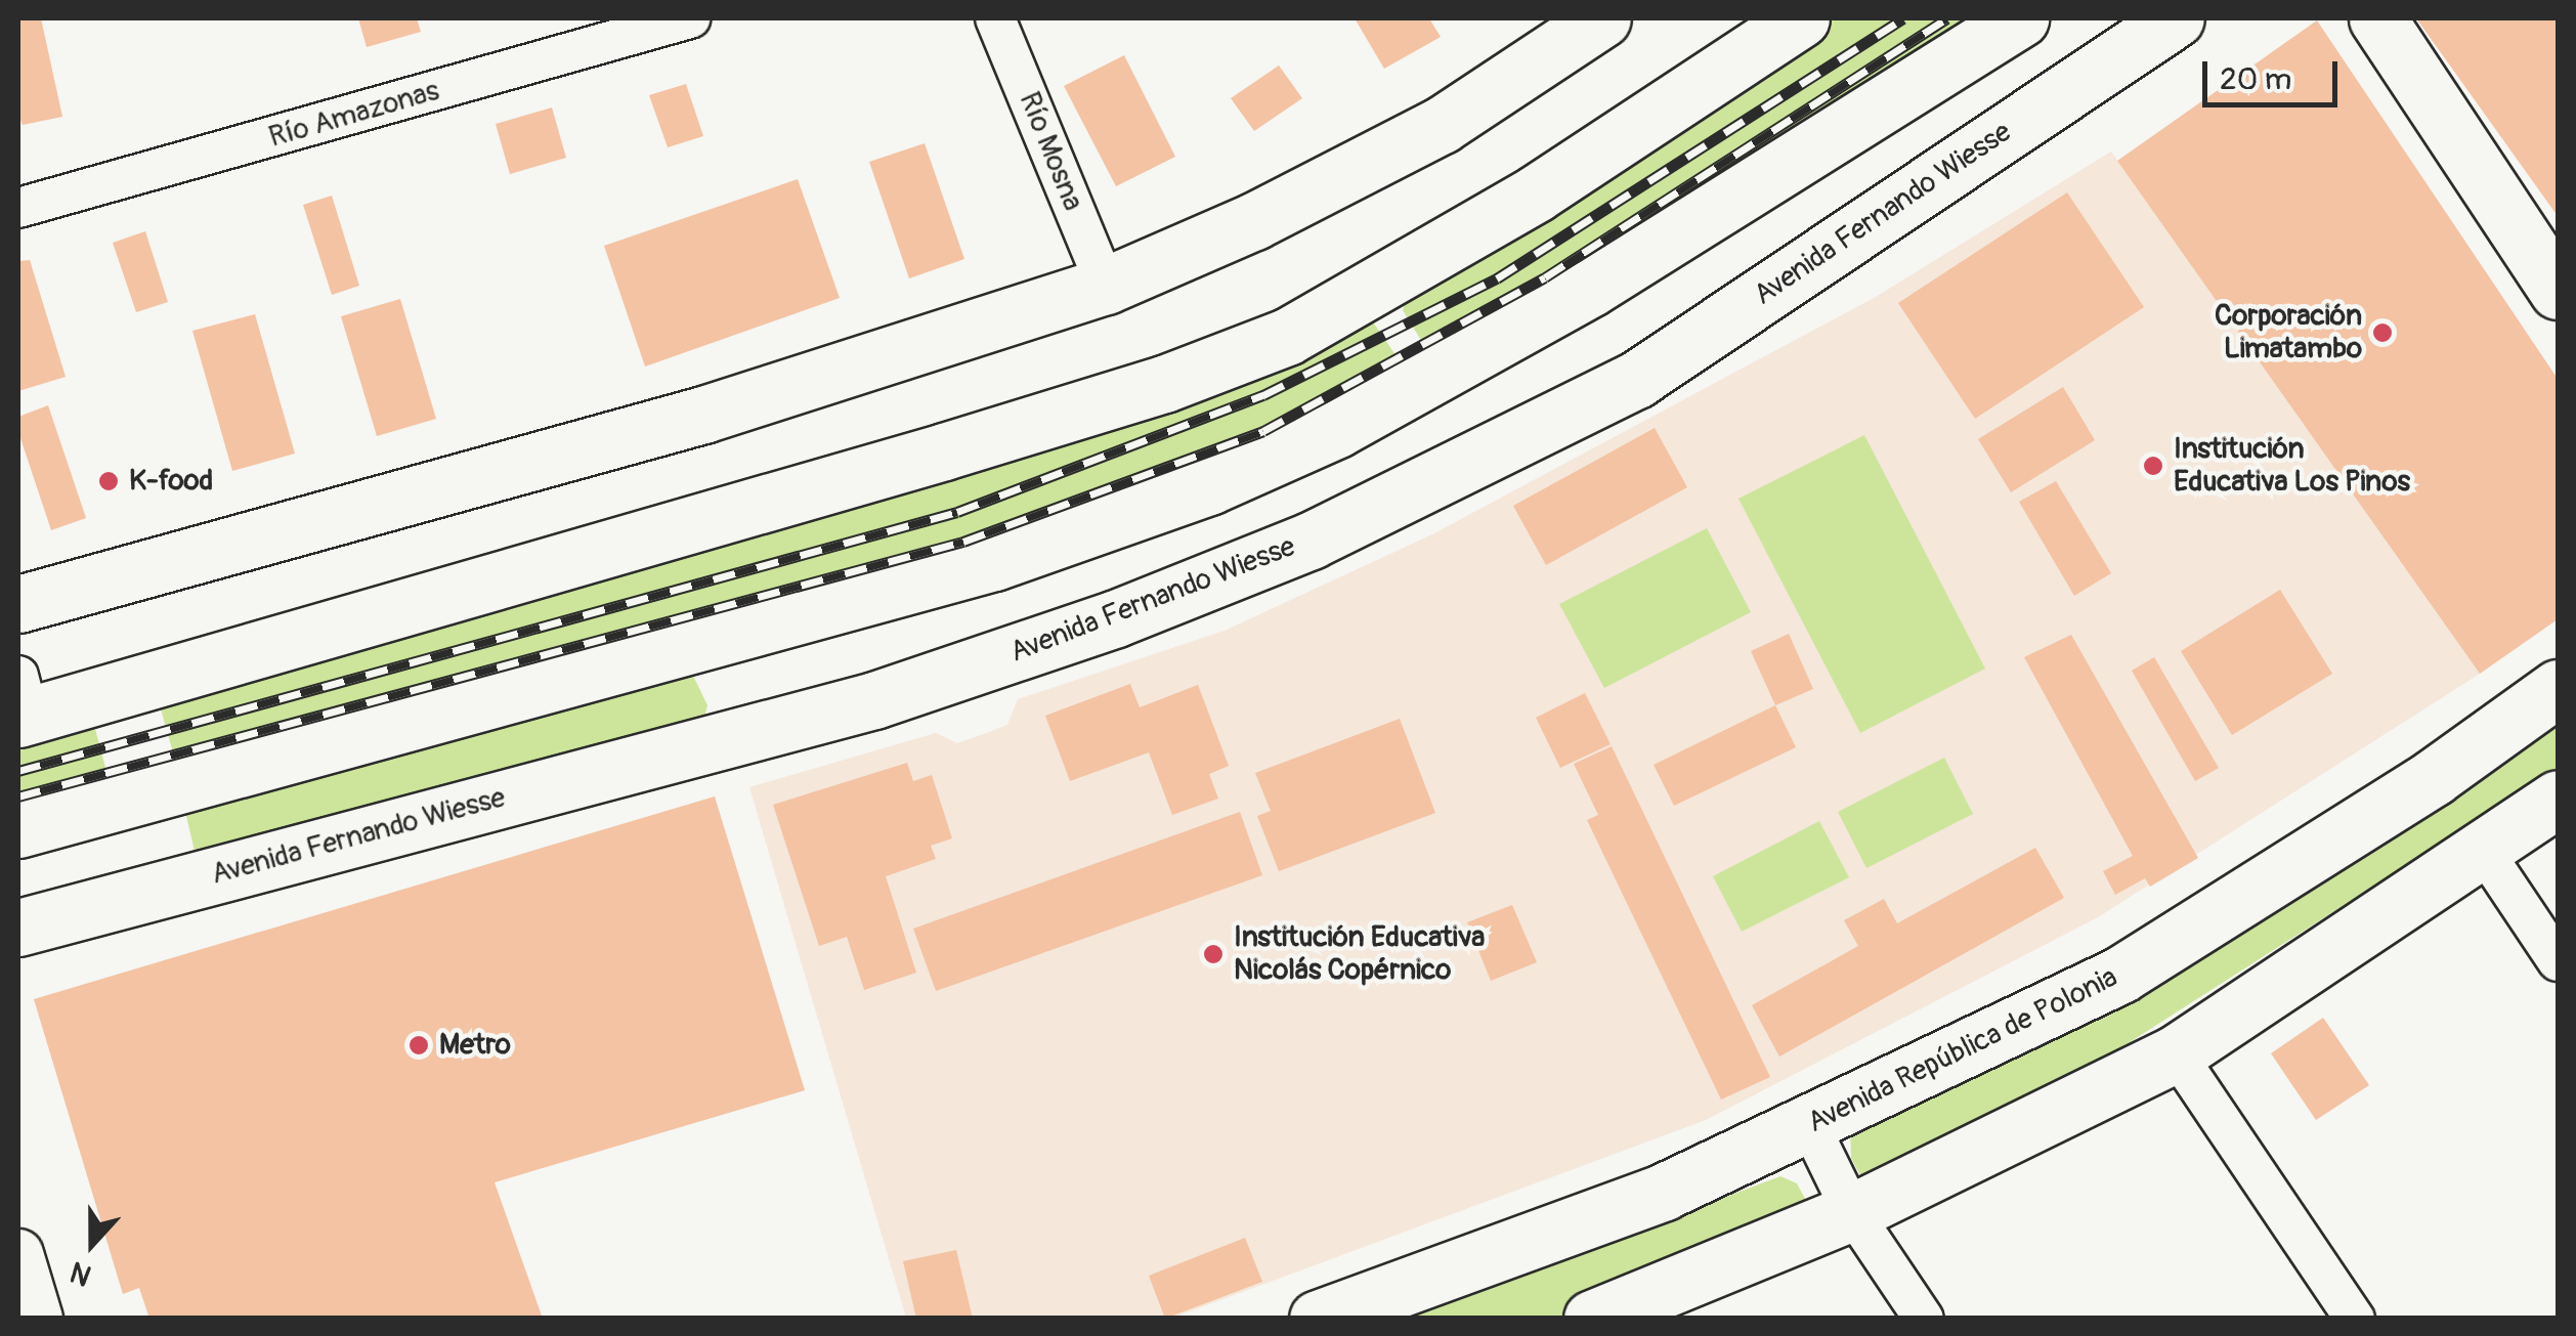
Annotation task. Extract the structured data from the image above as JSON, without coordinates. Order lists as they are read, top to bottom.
{
  "streets": {
    "main road": ["Avenida Fernando Wiesse", "Avenida República de Polonia"],
    "street": ["Río Amazonas", "Río Mosna"]
  },
  "places": [
    "Corporación Limatambo",
    "Institución Educativa Los Pinos",
    "K-food",
    "Institución Educativa Nicolás Copérnico",
    "Metro"
  ],
  "scale_bar": "20 m",
  "north": "bottom"
}
